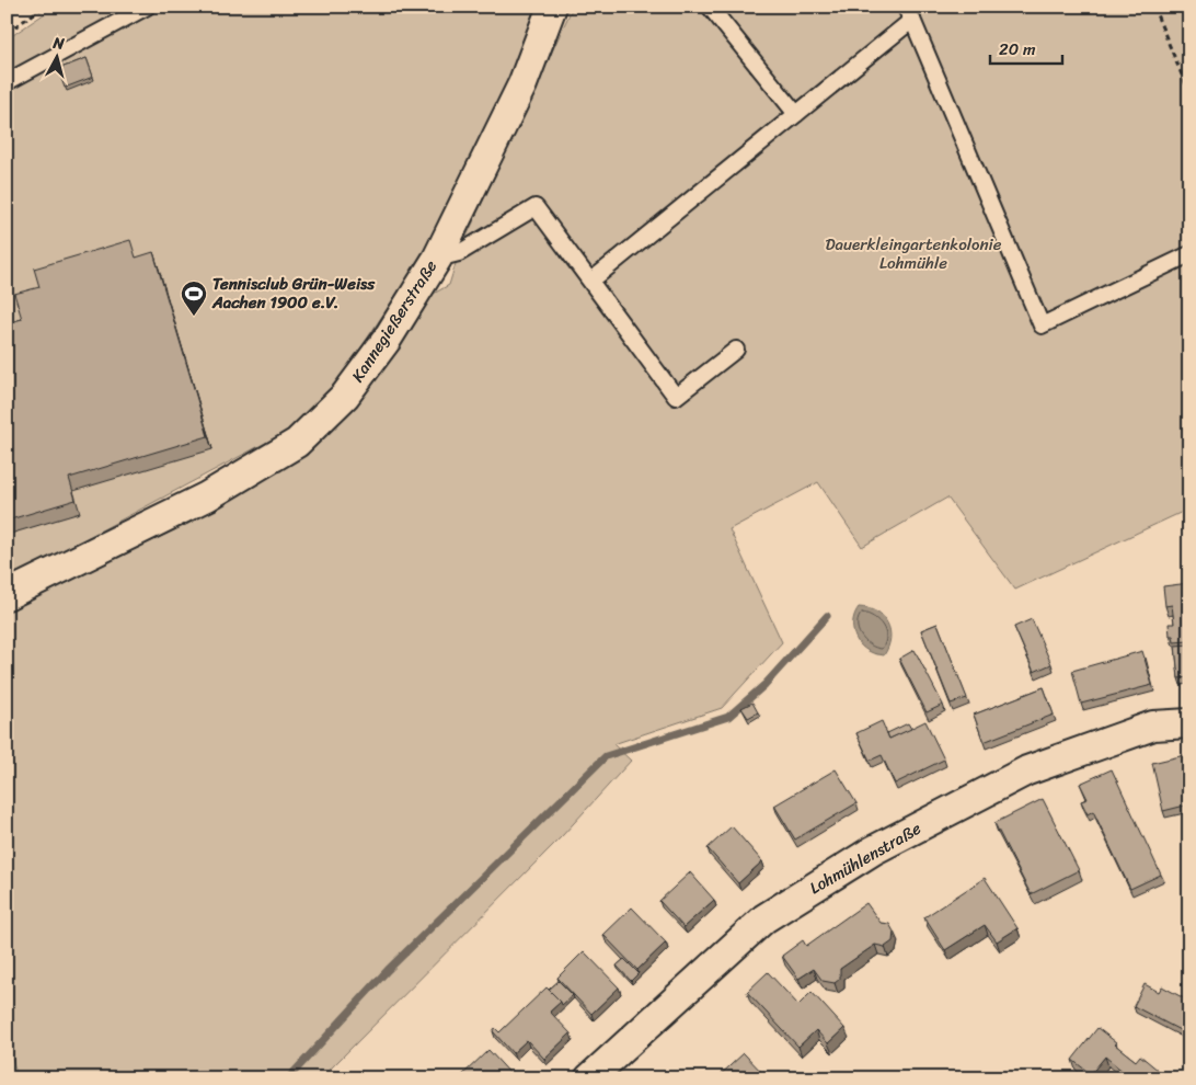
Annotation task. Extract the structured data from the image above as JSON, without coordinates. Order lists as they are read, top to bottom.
{
  "streets": {
    "street": ["Kannegießerstraße", "Lohmühlenstraße"]
  },
  "parks": ["Dauerkleingartenkolonie Lohmühle"],
  "places": {
    "sports": ["Tennisclub Grün-Weiss Aachen 1900 e.V."]
  },
  "scale_bar": "20 m",
  "north": "top"
}
